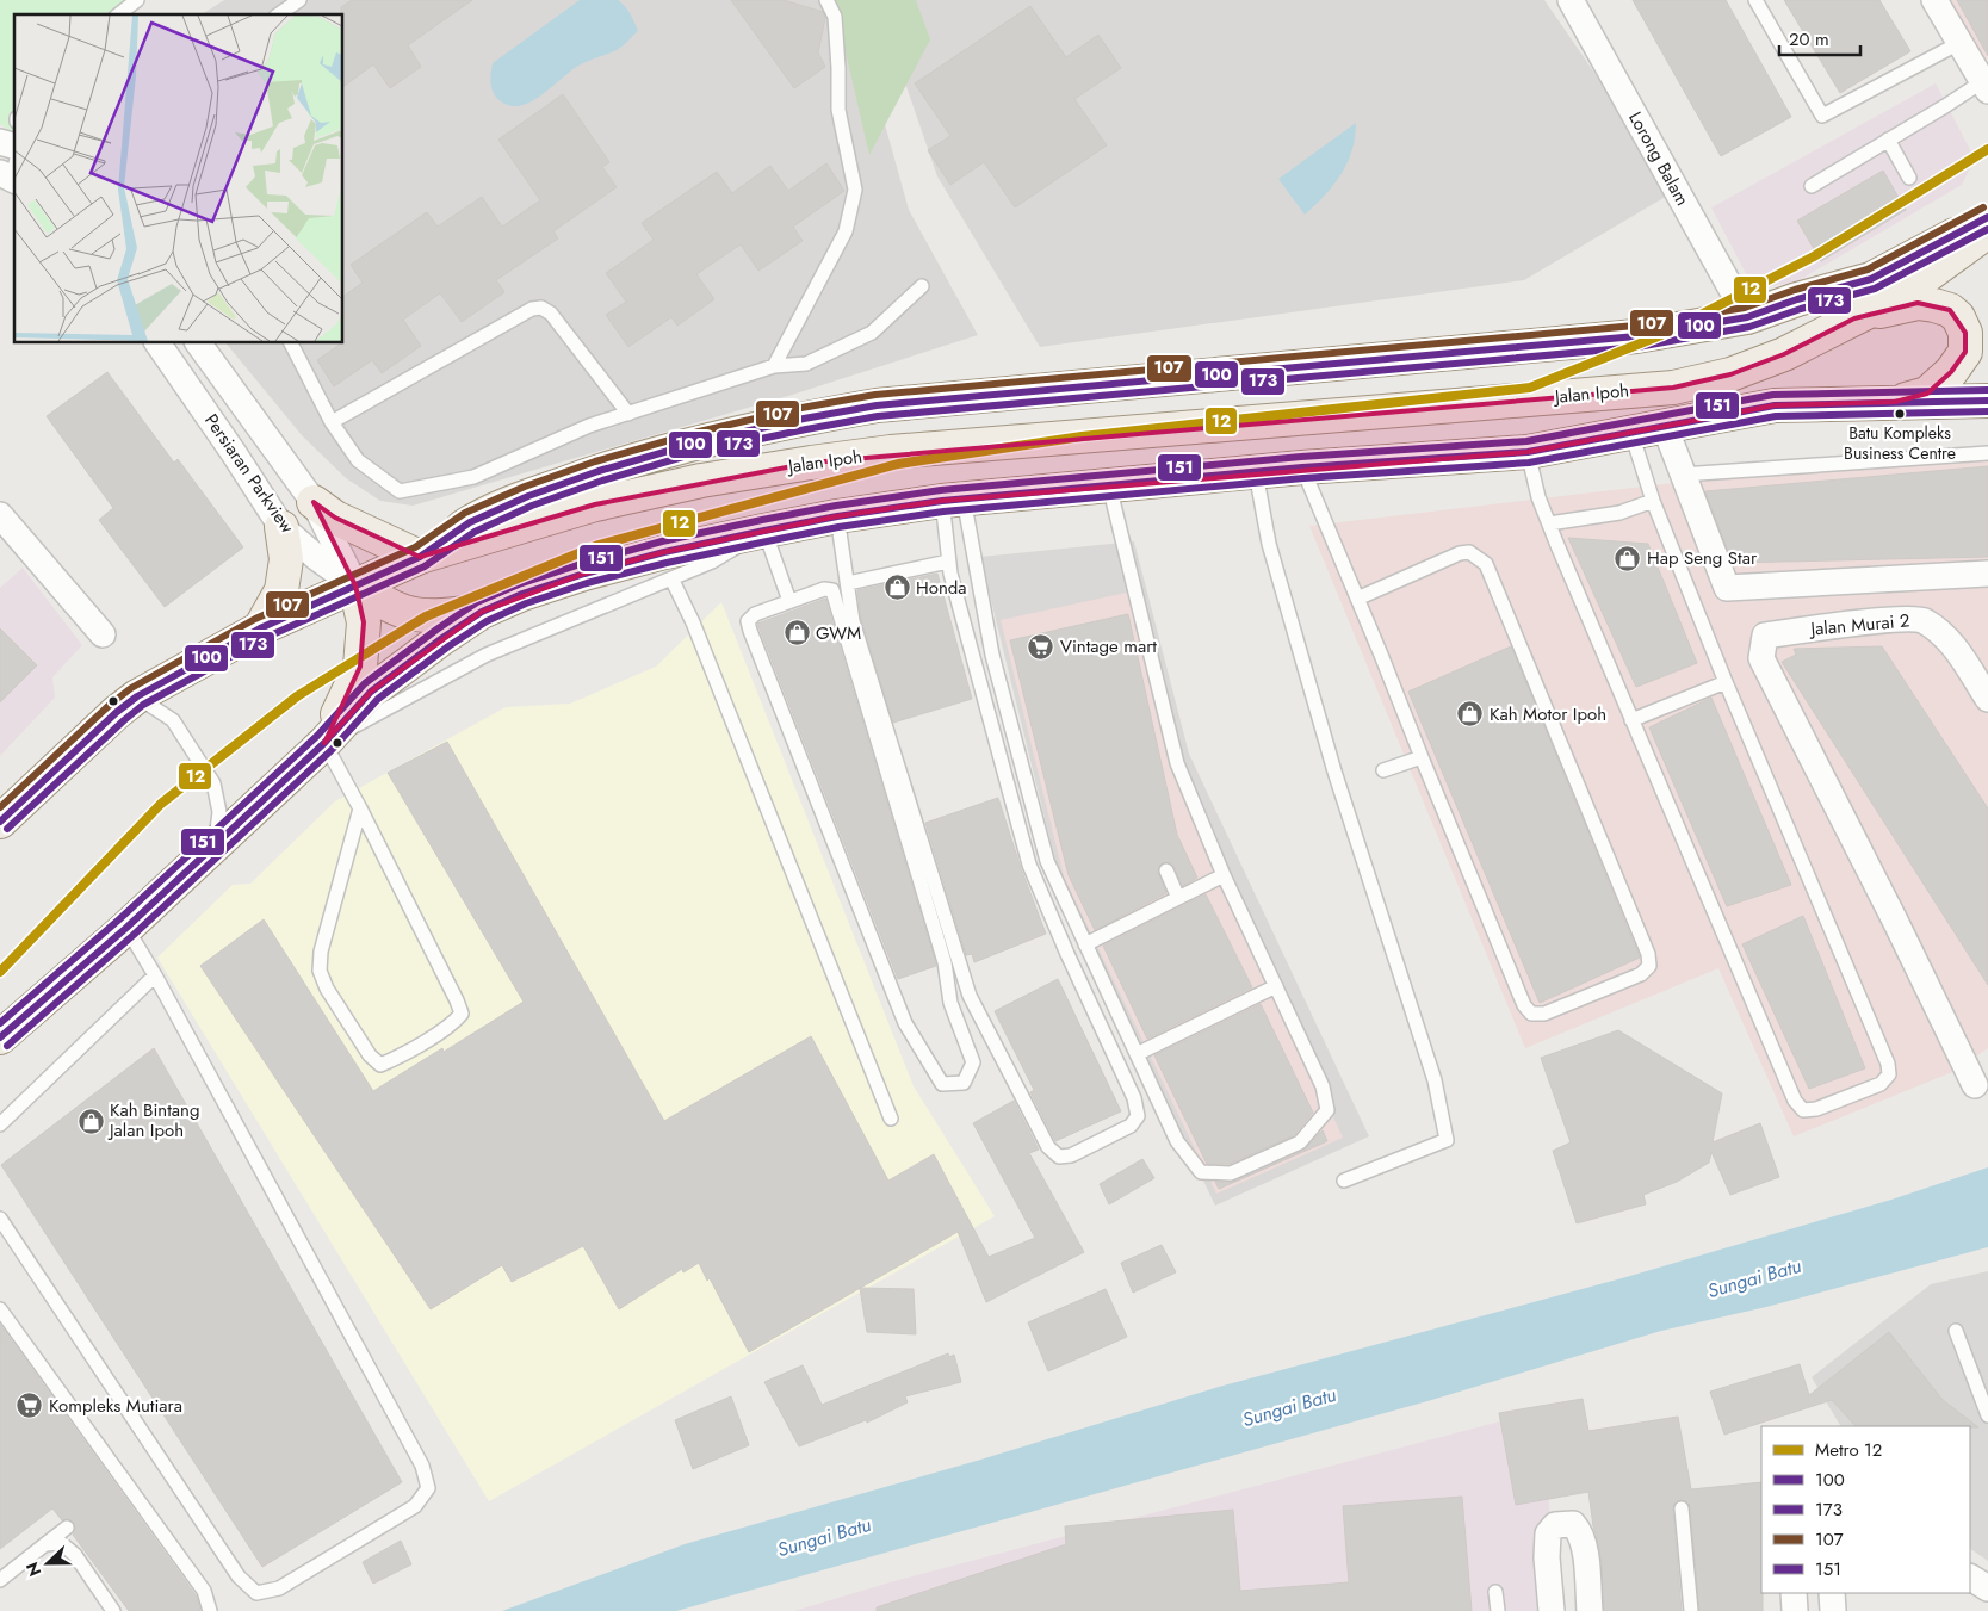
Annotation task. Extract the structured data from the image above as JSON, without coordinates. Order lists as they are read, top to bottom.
{
  "streets": {
    "main road": ["Jalan Ipoh"],
    "street": ["Lorong Balam", "Persiaran Parkview", "Jalan Murai 2"]
  },
  "crossings": [
    ["Jalan Ipoh", "Persiaran Parkview"]
  ],
  "water": ["Sungai Batu"],
  "places": {
    "other": ["Batu Kompleks Business Centre"],
    "shop": [
      "Hap Seng Star",
      "Honda",
      "GWM",
      "Kah Motor Ipoh",
      "Kah Bintang Jalan Ipoh"
    ],
    "supermarket": ["Vintage mart", "Kompleks Mutiara"]
  },
  "lines": [
    "metro line 12",
    "transit line 107",
    "transit line 100",
    "transit line 173",
    "transit line 151"
  ],
  "legend": [
    "Metro 12",
    "100",
    "173",
    "107",
    "151"
  ],
  "scale_bar": "20 m",
  "north": "left"
}
